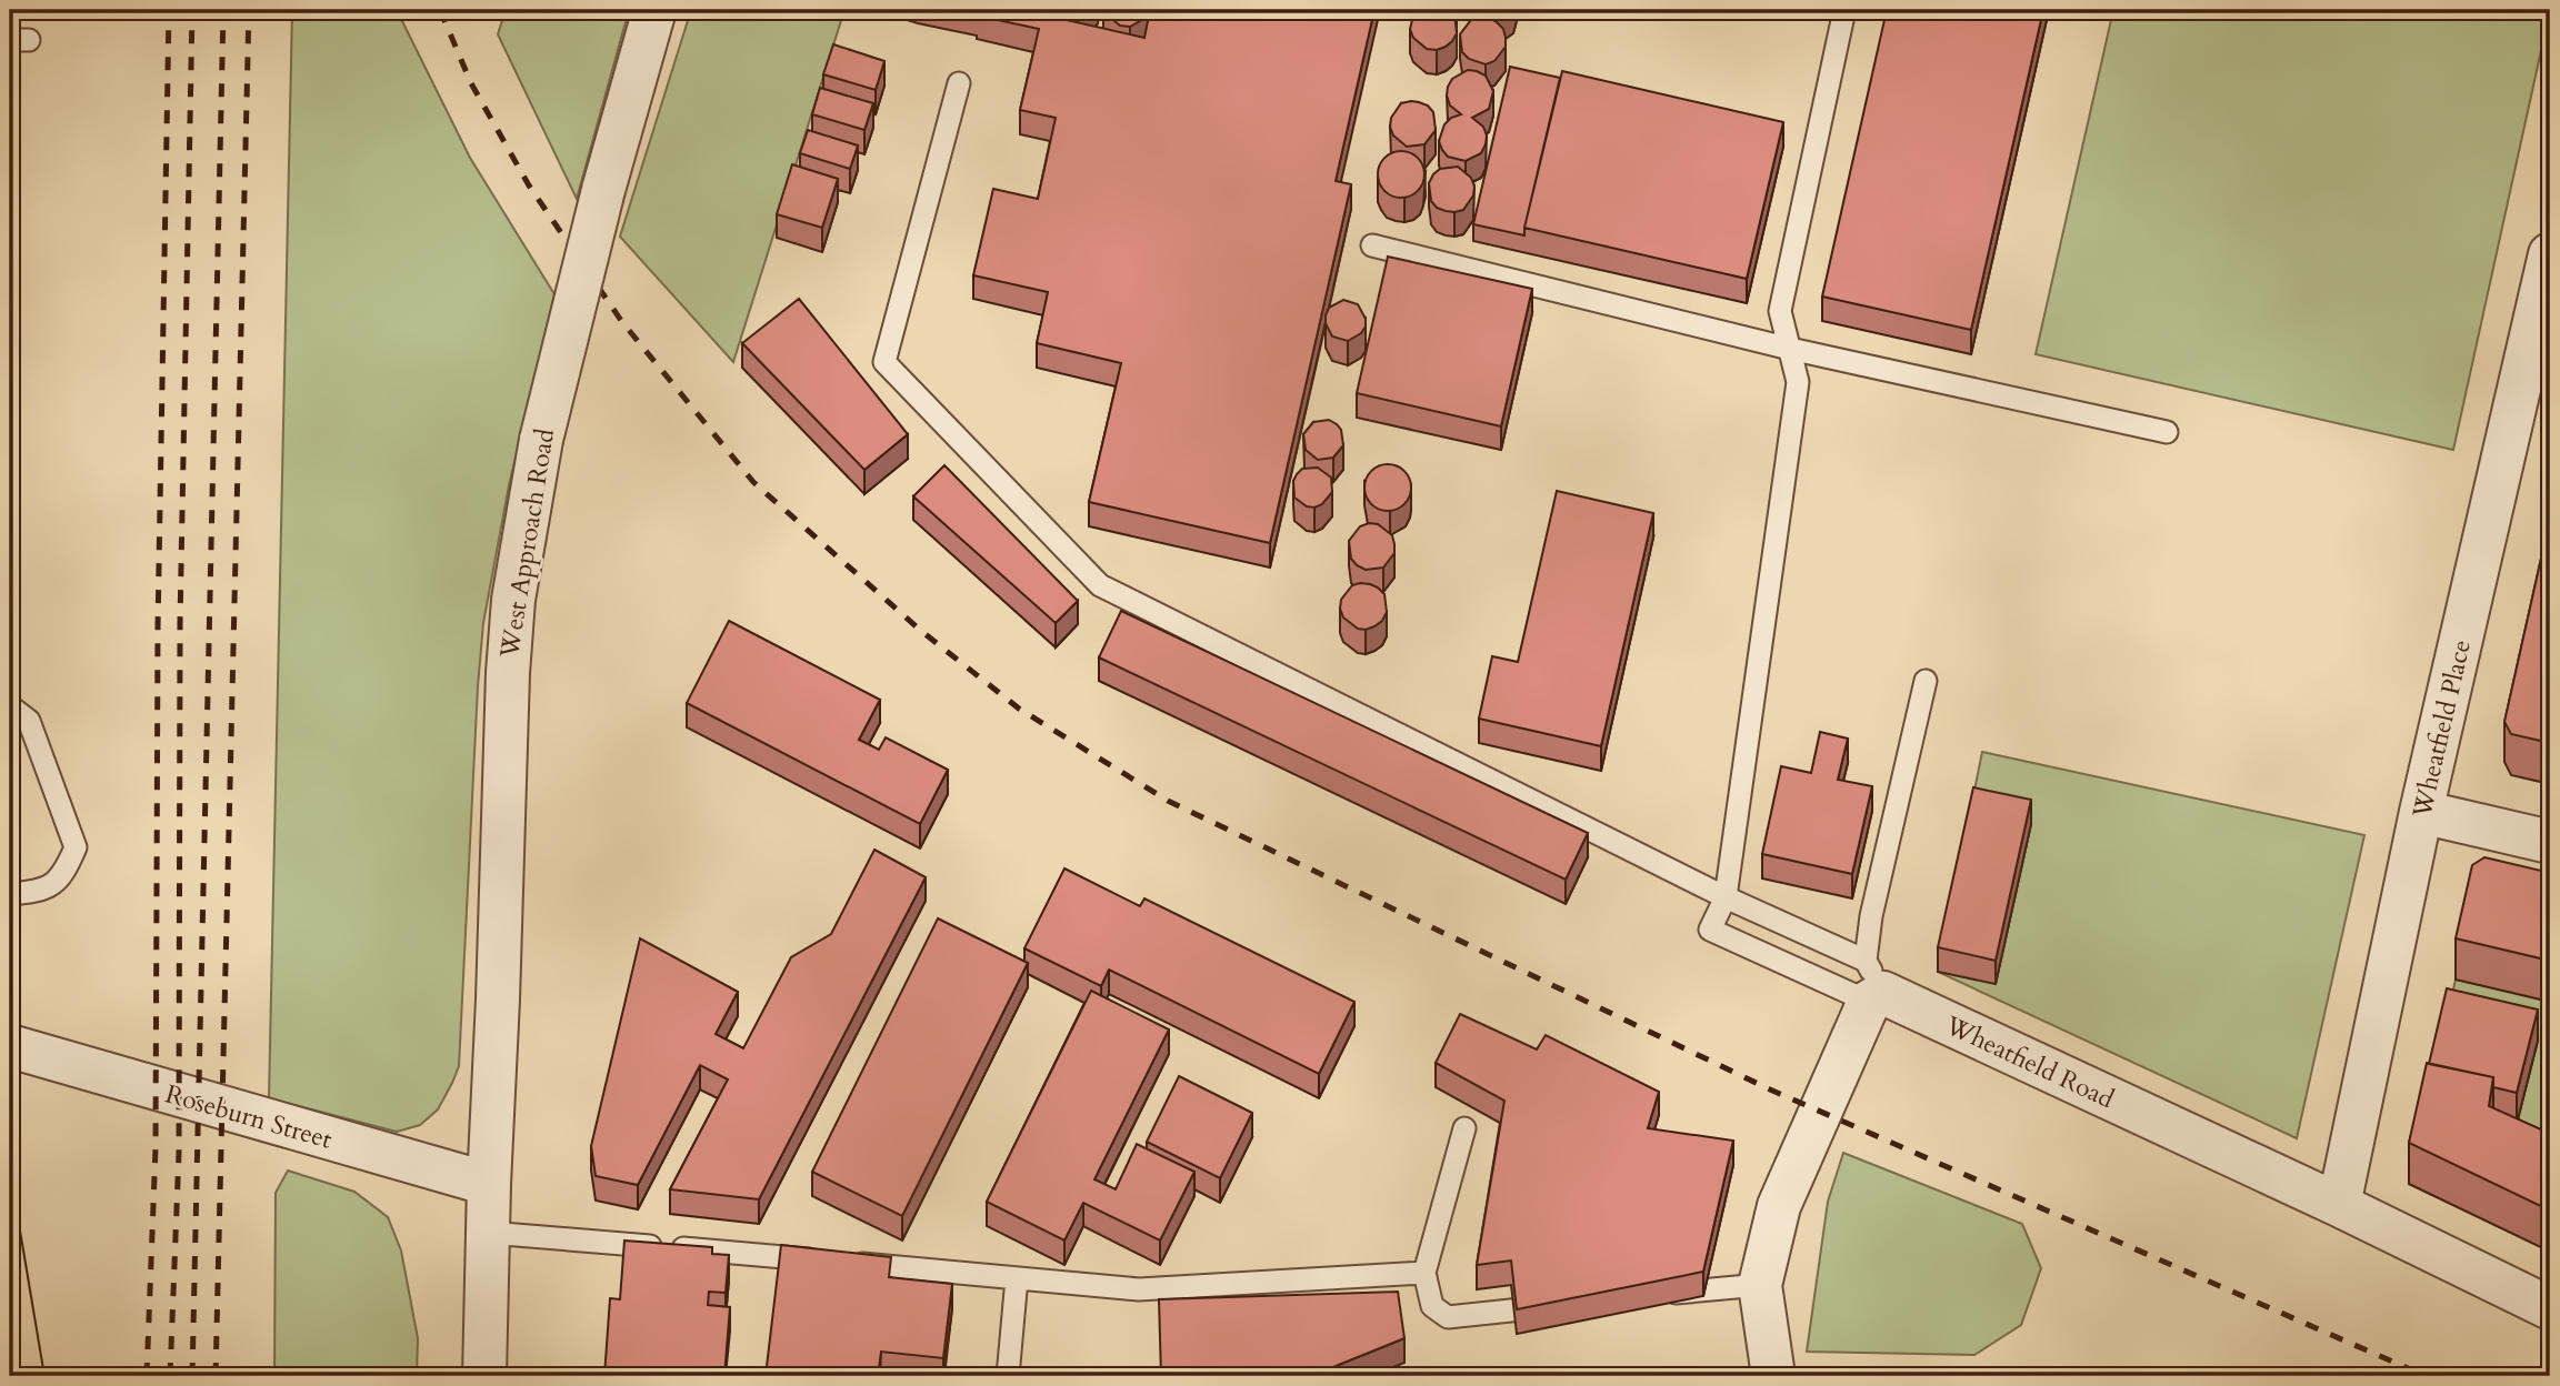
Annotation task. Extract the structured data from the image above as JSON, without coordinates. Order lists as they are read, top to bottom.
{
  "streets": {
    "street": [
      "West Approach Road",
      "Wheatfield Place",
      "Wheatfield Road",
      "Roseburn Street"
    ]
  },
  "crossings": [
    ["West Approach Road", "Roseburn Street"],
    ["Wheatfield Place", "Wheatfield Road"]
  ]
}
